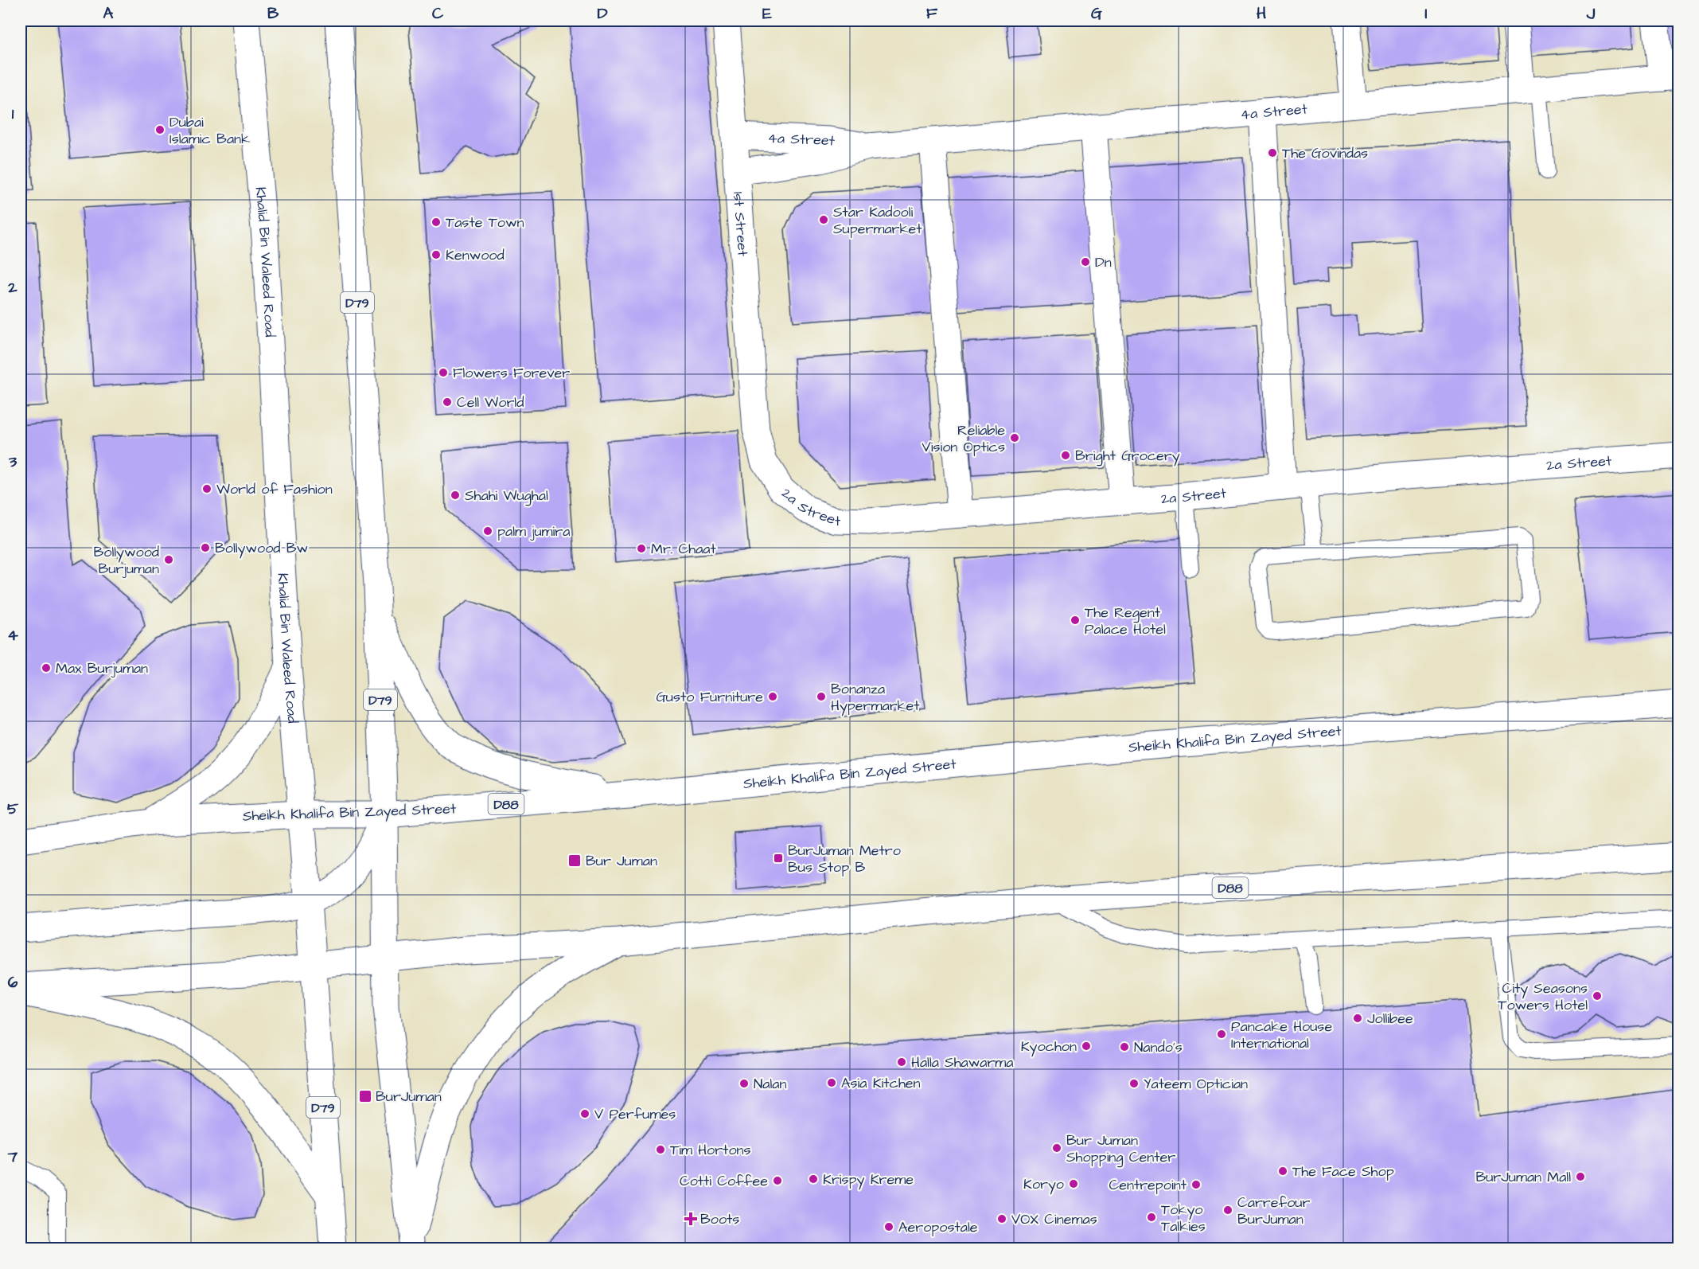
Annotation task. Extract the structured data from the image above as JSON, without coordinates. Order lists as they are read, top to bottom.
{
  "streets": {
    "main road": [
      "4a Street",
      "1st Street",
      "Khalid Bin Waleed Road",
      "D79",
      "2a Street",
      "Sheikh Khalifa Bin Zayed Street",
      "D88"
    ]
  },
  "crossings": [
    ["4a Street", "1st Street"],
    ["1st Street", "2a Street"],
    ["Khalid Bin Waleed Road", "Sheikh Khalifa Bin Zayed Street"],
    ["Khalid Bin Waleed Road", "D88"],
    ["D79", "Sheikh Khalifa Bin Zayed Street"],
    ["D79", "D88"]
  ],
  "places": {
    "other": [
      "Dubai Islamic Bank",
      "The Govindas",
      "Star Kadooli Supermarket",
      "Taste Town",
      "Kenwood",
      "Dn",
      "Flowers Forever",
      "Cell World",
      "Reliable Vision Optics",
      "Bright Grocery",
      "World of Fashion",
      "Shahi Wughal",
      "palm jumira",
      "Bollywood Bw",
      "Mr. Chaat",
      "Bollywood Burjuman",
      "The Regent Palace Hotel",
      "Max Burjuman",
      "Gusto Furniture",
      "Bonanza Hypermarket",
      "City Seasons Towers Hotel",
      "Jollibee",
      "Pancake House International",
      "Kyochon",
      "Nando's",
      "Halla Shawarma",
      "Asia Kitchen",
      "Nalan",
      "Yateem Optician",
      "V Perfumes",
      "Bur Juman Shopping Center",
      "Tim Hortons",
      "The Face Shop",
      "BurJuman Mall",
      "Krispy Kreme",
      "Cotti Coffee",
      "Koryo",
      "Centrepoint",
      "Carrefour BurJuman",
      "Tokyo Talkies",
      "VOX Cinemas",
      "Aeropostale"
    ],
    "transit": ["BurJuman Metro Bus Stop B", "Bur Juman", "BurJuman"],
    "health": ["Boots"]
  },
  "grid": {
    "columns": [
      "A",
      "B",
      "C",
      "D",
      "E",
      "F",
      "G",
      "H",
      "I",
      "J"
    ],
    "rows": [
      "1",
      "2",
      "3",
      "4",
      "5",
      "6",
      "7"
    ]
  }
}
